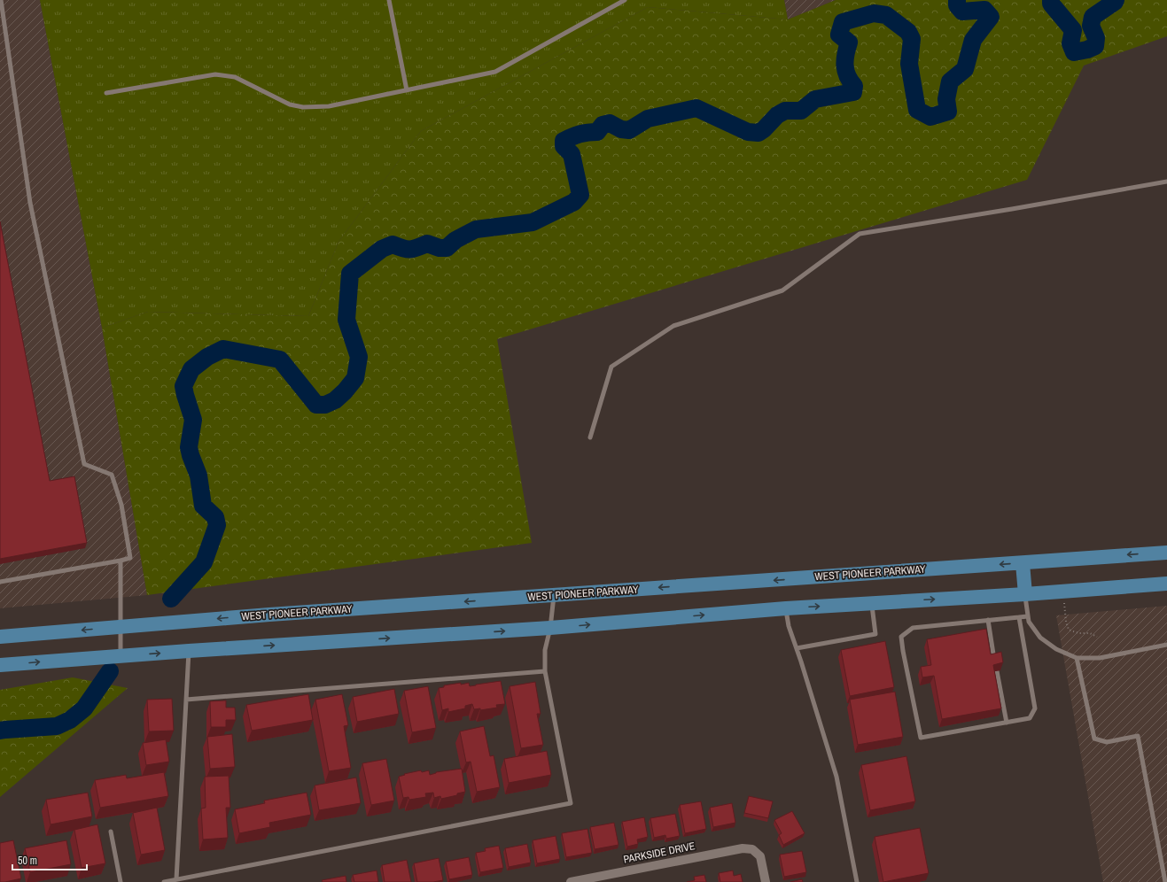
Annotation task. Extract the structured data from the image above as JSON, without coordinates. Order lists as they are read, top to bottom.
{
  "streets": {
    "main road": ["WEST PIONEER PARKWAY"],
    "street": ["PARKSIDE DRIVE"]
  },
  "scale_bar": "50 m"
}
